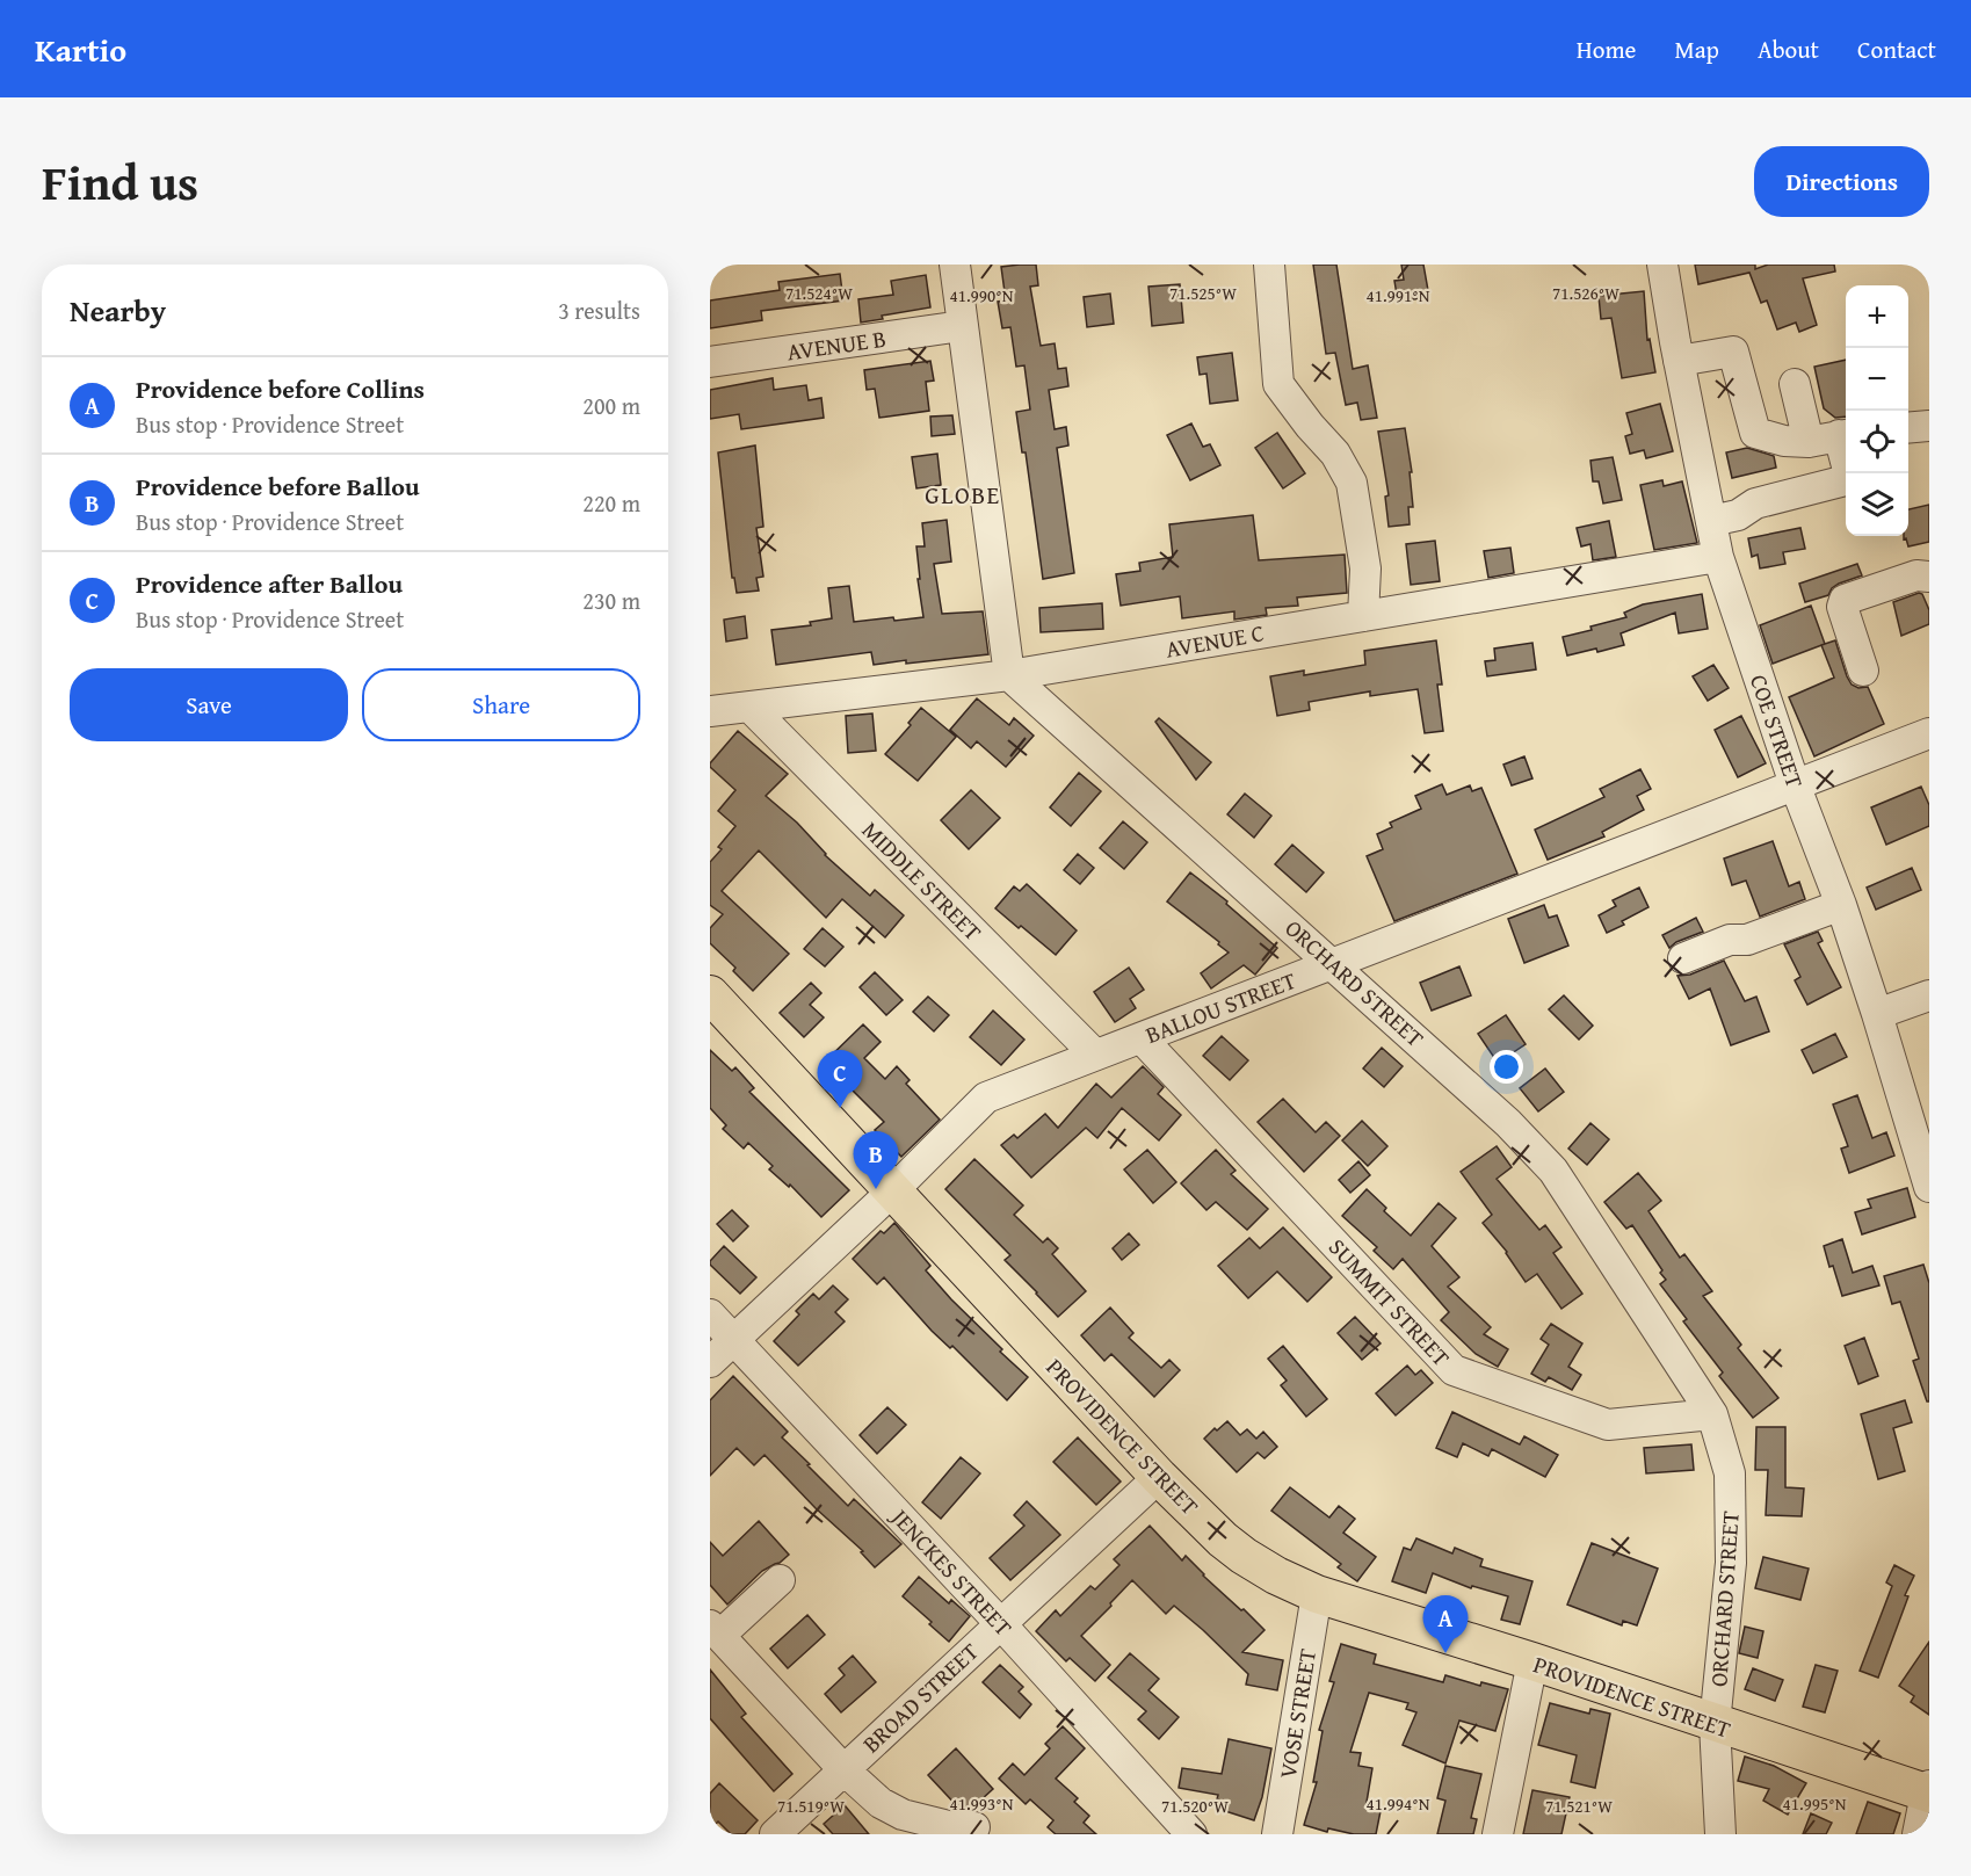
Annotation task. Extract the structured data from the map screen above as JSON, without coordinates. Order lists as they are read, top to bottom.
{
  "streets": {
    "main road": ["PROVIDENCE STREET"],
    "street": [
      "AVENUE B",
      "AVENUE C",
      "COE STREET",
      "MIDDLE STREET",
      "ORCHARD STREET",
      "BALLOU STREET",
      "SUMMIT STREET",
      "JENCKES STREET",
      "BROAD STREET",
      "VOSE STREET"
    ]
  },
  "crossings": [
    ["AVENUE C", "COE STREET"],
    ["AVENUE C", "MIDDLE STREET"],
    ["AVENUE C", "ORCHARD STREET"],
    ["COE STREET", "BALLOU STREET"],
    ["MIDDLE STREET", "BALLOU STREET"],
    ["ORCHARD STREET", "BALLOU STREET"],
    ["ORCHARD STREET", "SUMMIT STREET"],
    ["ORCHARD STREET", "PROVIDENCE STREET"],
    ["BALLOU STREET", "SUMMIT STREET"],
    ["BALLOU STREET", "PROVIDENCE STREET"],
    ["BALLOU STREET", "JENCKES STREET"],
    ["PROVIDENCE STREET", "BROAD STREET"],
    ["PROVIDENCE STREET", "VOSE STREET"],
    ["JENCKES STREET", "BROAD STREET"]
  ],
  "districts": ["GLOBE"],
  "page": {
    "header": "Kartio",
    "nav": [
      "Home",
      "Map",
      "About",
      "Contact"
    ],
    "title": "Find us",
    "buttons": [
      "Directions",
      ["Save", "Share"]
    ],
    "heading": ["Nearby", "3 results"],
    "map_buttons": ["+", "−"],
    "list": [
      {
        "mark": "A",
        "name": "Providence before Collins",
        "note": "Bus stop · Providence Street",
        "value": "200 m"
      },
      {
        "mark": "B",
        "name": "Providence before Ballou",
        "note": "Bus stop · Providence Street",
        "value": "220 m"
      },
      {
        "mark": "C",
        "name": "Providence after Ballou",
        "note": "Bus stop · Providence Street",
        "value": "230 m"
      }
    ],
    "pins": ["C", "B", "A"]
  },
  "coordinates": [
    "71.526°W",
    "71.524°W",
    "71.525°W",
    "41.990°N",
    "41.991°N",
    "41.993°N",
    "41.994°N",
    "41.995°N",
    "71.519°W",
    "71.520°W",
    "71.521°W"
  ]
}
